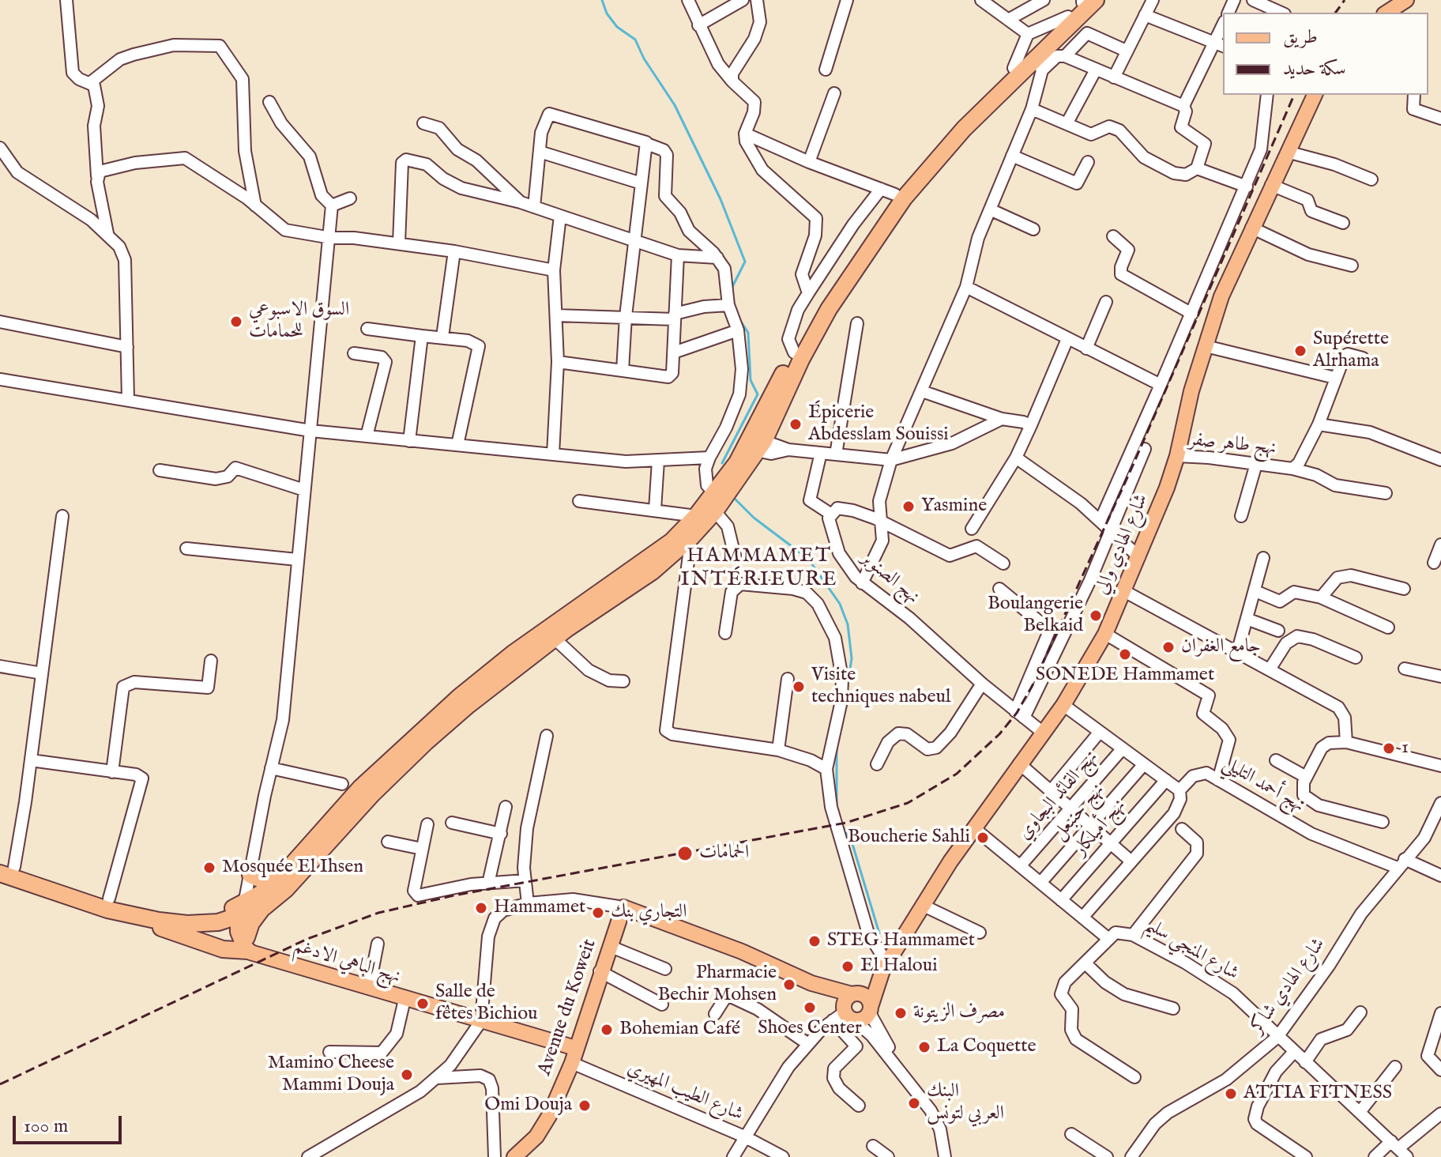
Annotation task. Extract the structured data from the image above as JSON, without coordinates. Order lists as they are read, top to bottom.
{
  "streets": {
    "main road": ["شارع الهادي والي", "نهج الباهي الادغم", "Avenue du Koweit"],
    "street": [
      "نهج طاهر صفر",
      "نهج الصنوبر",
      "نهج أحمد التليلي",
      "نهج القائد البجاوي",
      "نهج حنبعل",
      "نهج أميلكار",
      "شارع المنجي سليم",
      "شارع الهادي شاكر",
      "شارع الطيب المهيري"
    ]
  },
  "crossings": [
    ["نهج طاهر صفر", "شارع الهادي والي"],
    ["شارع الهادي والي", "نهج الصنوبر"],
    ["نهج أحمد التليلي", "شارع الهادي شاكر"],
    ["شارع المنجي سليم", "شارع الهادي شاكر"],
    ["نهج الباهي الادغم", "Avenue du Koweit"],
    ["Avenue du Koweit", "شارع الطيب المهيري"]
  ],
  "districts": ["HAMMAMET INTÉRIEURE"],
  "places": [
    "السوق الاسبوعي للحمامات",
    "Supérette Alrhama",
    "Épicerie Abdesslam Souissi",
    "Yasmine",
    "Boulangerie Belkaid",
    "جامع الغفران",
    "SONEDE Hammamet",
    "Visite techniques nabeul",
    "1",
    "Boucherie Sahli",
    "الحمامات",
    "Mosquée El Ihsen",
    "Hammamet",
    "التجاري بنك",
    "STEG Hammamet",
    "El Haloui",
    "Pharmacie Bechir Mohsen",
    "Salle de fêtes Bichiou",
    "Shoes Center",
    "مصرف الزيتونة",
    "Bohemian Café",
    "La Coquette",
    "Mamino Cheese Mammi Douja",
    "ATTIA FITNESS",
    "البنك العربي لتونس",
    "Omi Douja"
  ],
  "legend": ["طريق", "سكة حديد"],
  "scale_bar": "100 m"
}
